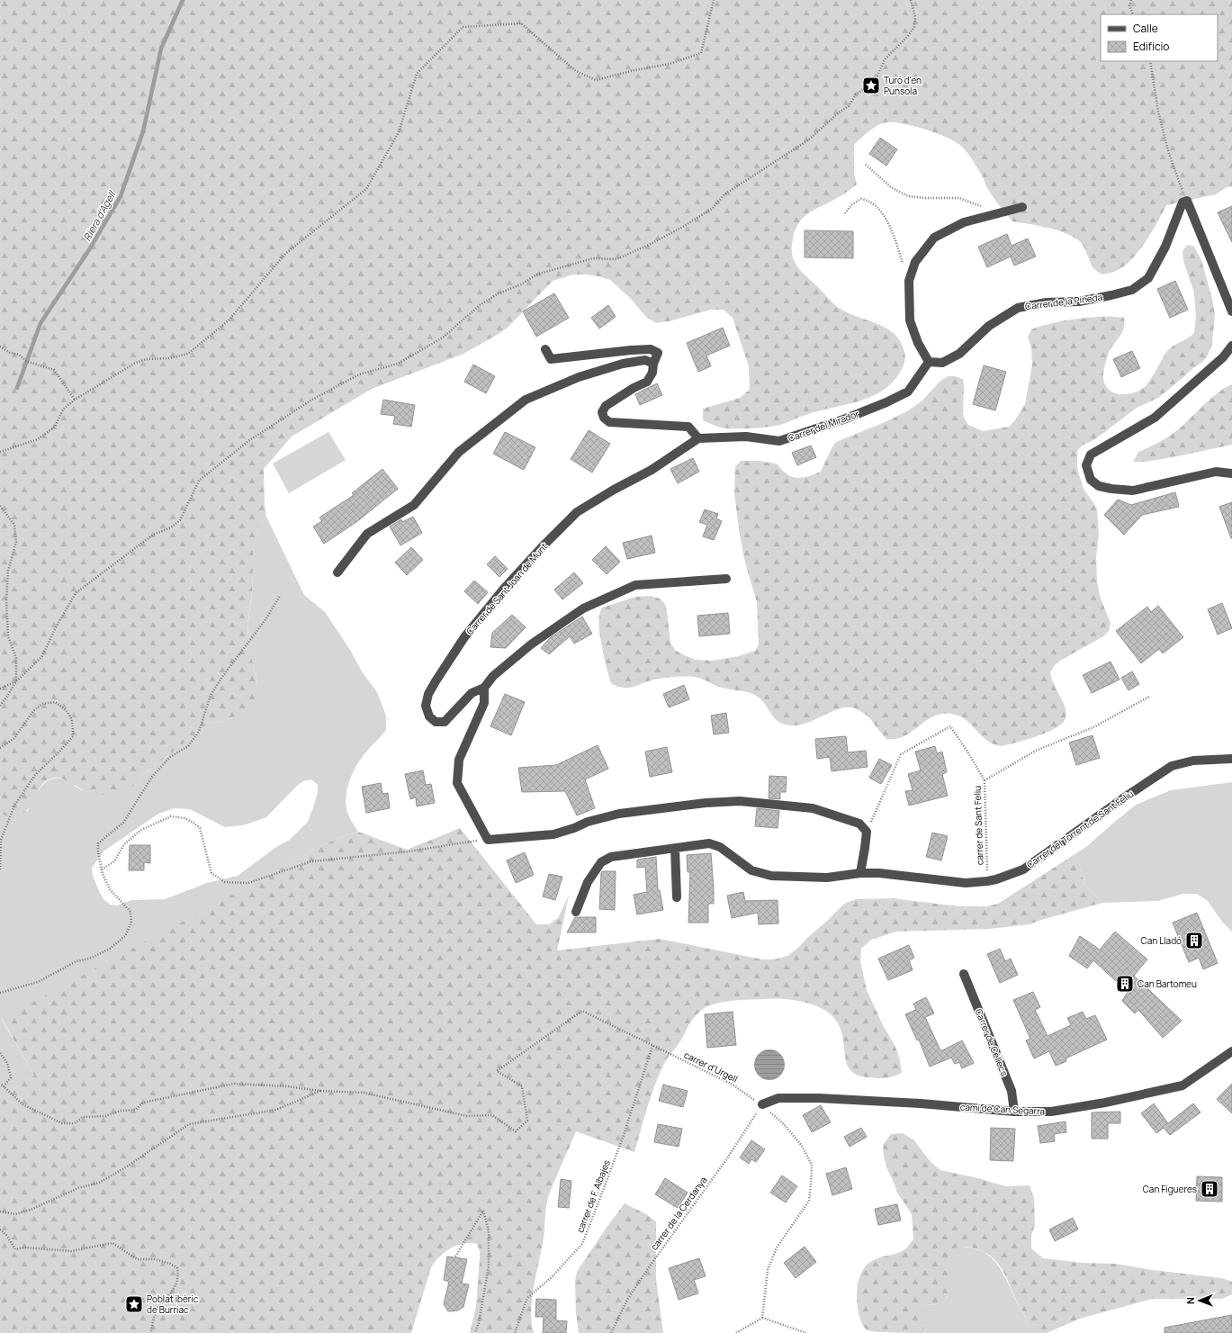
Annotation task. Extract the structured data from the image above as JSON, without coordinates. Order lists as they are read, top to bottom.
{
  "streets": {
    "street": [
      "Carrer de la Pineda",
      "Carrer del Mirador",
      "Carrer de Sant Joan de Munt",
      "Carrer del Torrent de Sant Feliu",
      "Carrer de Céllecs",
      "camí de Can Segarra"
    ],
    "path": [
      "carrer de Sant Feliu",
      "carrer d'Urgell",
      "carrer de F. Albajes",
      "carrer de la Cerdanya"
    ]
  },
  "crossings": [
    ["Carrer de la Pineda", "Carrer del Mirador"],
    ["Carrer del Mirador", "Carrer de Sant Joan de Munt"],
    ["carrer de Sant Feliu", "Carrer del Torrent de Sant Feliu"],
    ["Carrer de Céllecs", "camí de Can Segarra"],
    ["carrer d'Urgell", "camí de Can Segarra"],
    ["carrer d'Urgell", "carrer de F. Albajes"],
    ["carrer d'Urgell", "carrer de la Cerdanya"],
    ["camí de Can Segarra", "carrer de la Cerdanya"]
  ],
  "water": ["Riera d'Agell"],
  "places": {
    "place": ["Turó d'en Punsola", "Poblat ibèric de Burriac"],
    "building": ["Can Lladó", "Can Bartomeu", "Can Figueres"]
  },
  "legend": ["Calle", "Edificio"],
  "north": "left"
}
